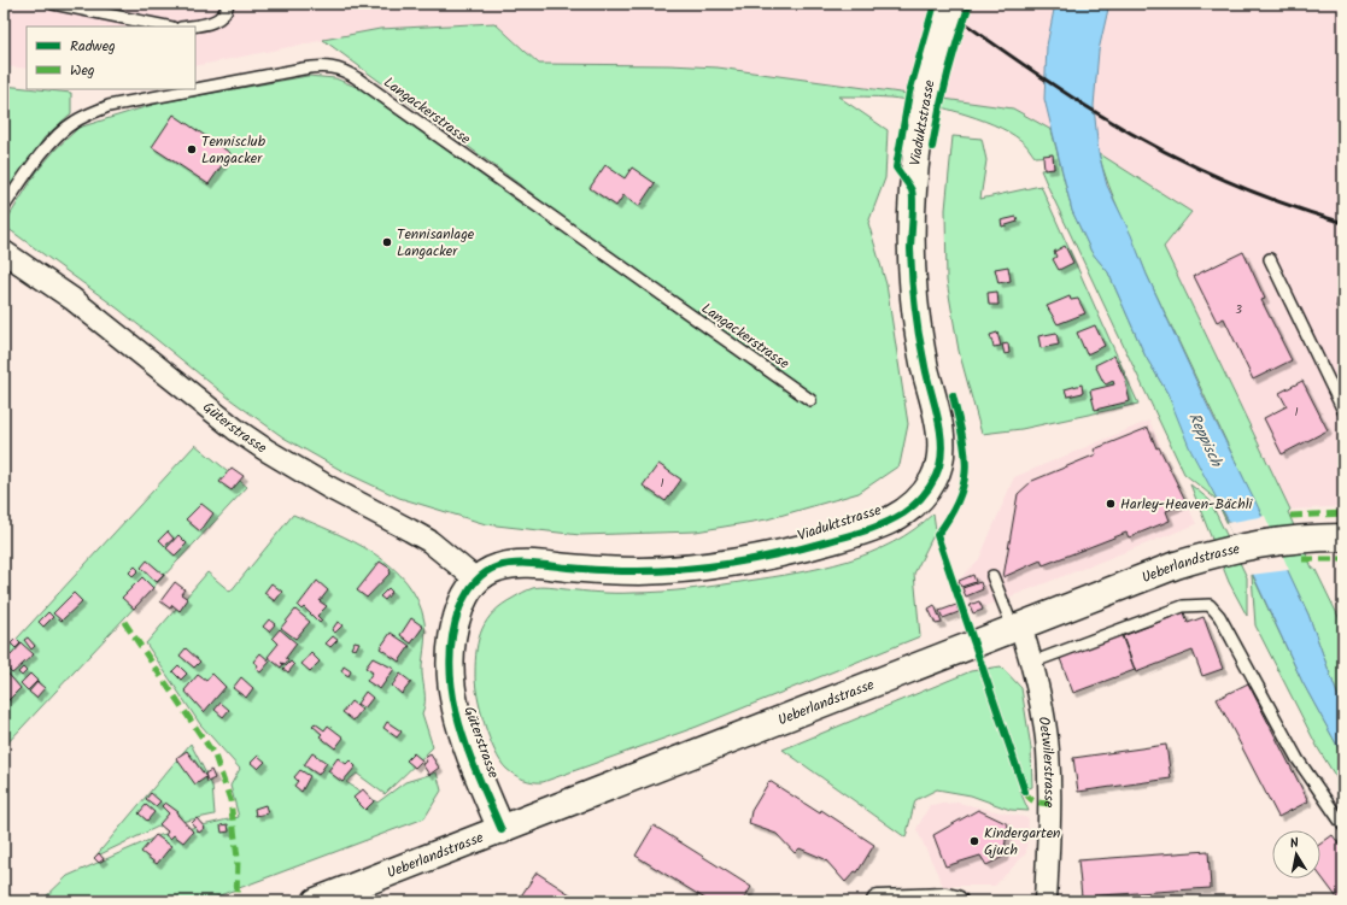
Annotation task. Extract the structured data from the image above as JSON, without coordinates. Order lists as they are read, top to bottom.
{
  "streets": {
    "street": [
      "Viaduktstrasse",
      "Güterstrasse",
      "Ueberlandstrasse",
      "Oetwilerstrasse"
    ],
    "lane": ["Langackerstrasse"]
  },
  "crossings": [
    ["Viaduktstrasse", "Güterstrasse"],
    ["Güterstrasse", "Ueberlandstrasse"],
    ["Ueberlandstrasse", "Oetwilerstrasse"]
  ],
  "water": ["Reppisch"],
  "places": [
    "Tennisclub Langacker",
    "Tennisanlage Langacker",
    "Harley-Heaven-Bächli",
    "Kindergarten Gjuch"
  ],
  "house_numbers": ["3", "1", "1"],
  "legend": ["Radweg", "Weg"],
  "north": "top"
}
